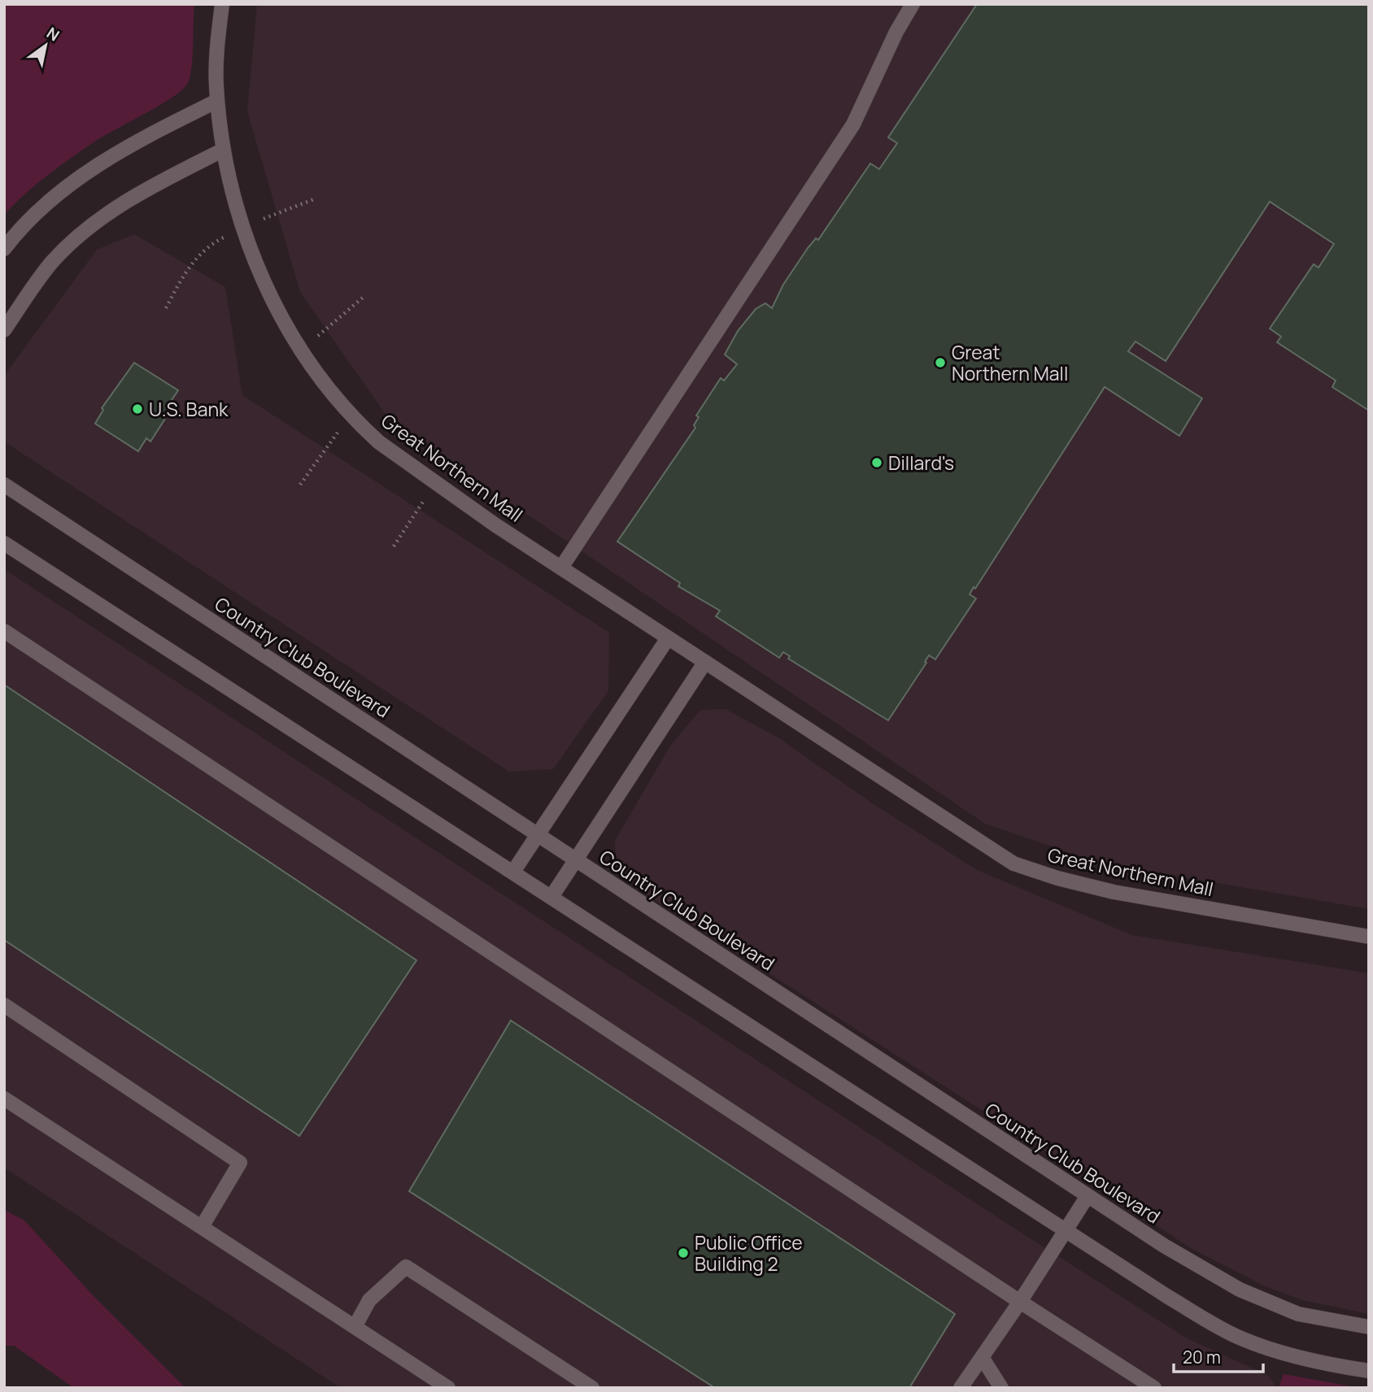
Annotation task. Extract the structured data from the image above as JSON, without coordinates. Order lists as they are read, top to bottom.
{
  "streets": {
    "street": ["Great Northern Mall", "Country Club Boulevard"]
  },
  "places": [
    "Great Northern Mall",
    "U.S. Bank",
    "Dillard's",
    "Public Office Building 2"
  ],
  "scale_bar": "20 m",
  "north": "top right"
}
